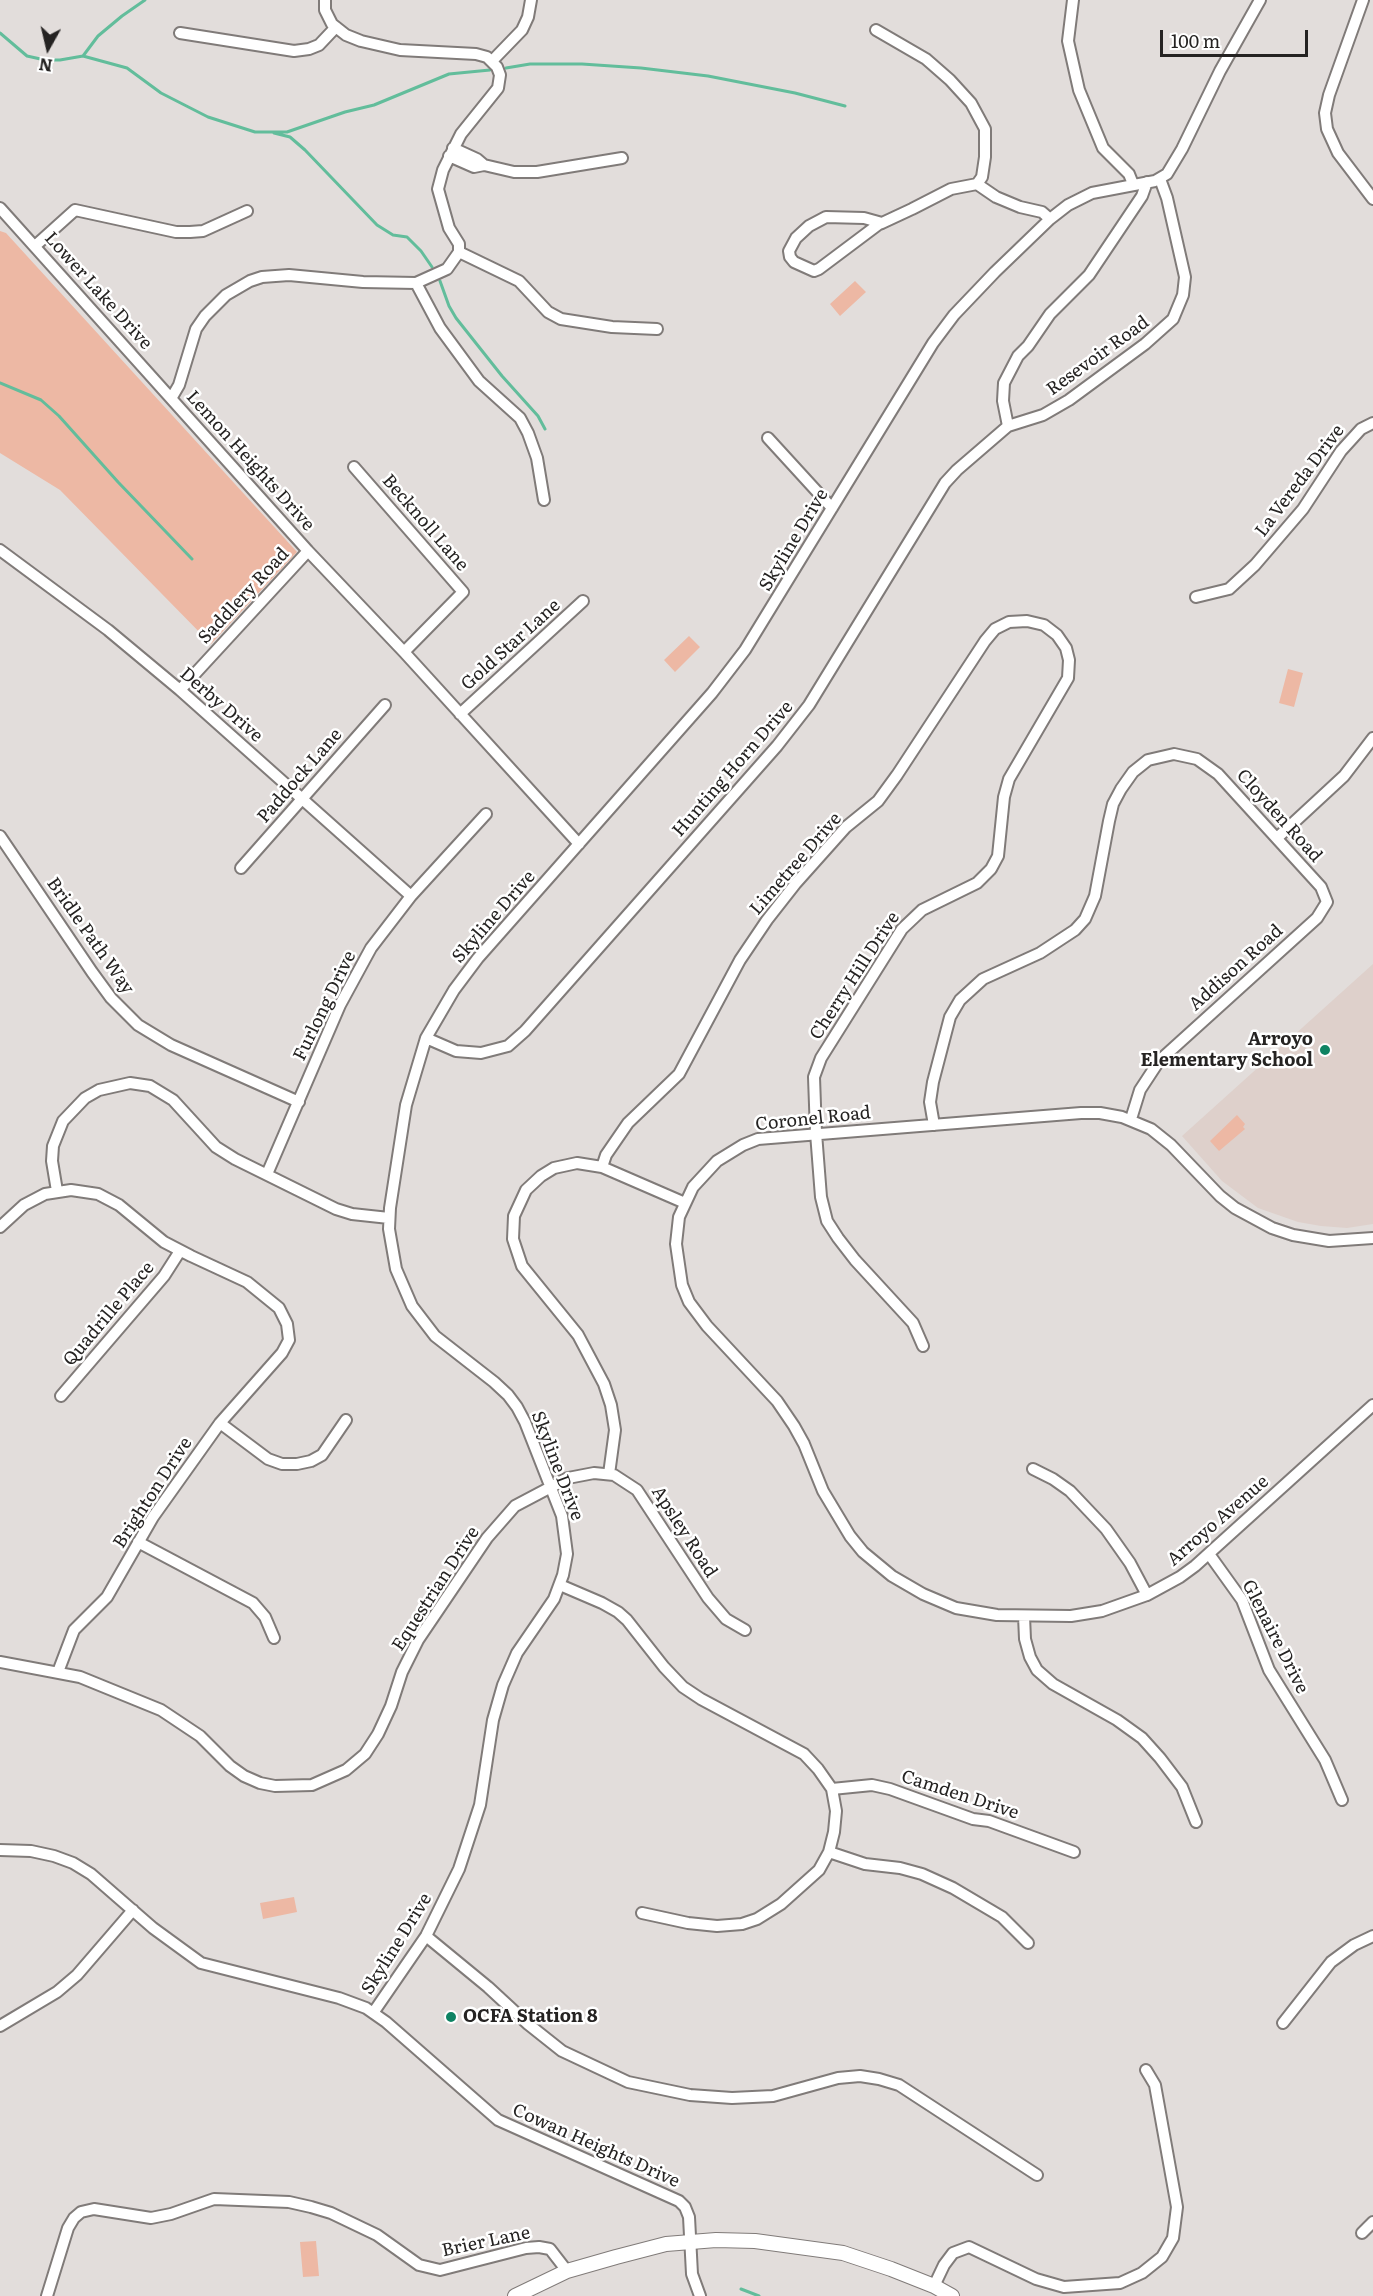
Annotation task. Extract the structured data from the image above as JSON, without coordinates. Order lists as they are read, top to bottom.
{
  "streets": {
    "street": [
      "Lower Lake Drive",
      "Resevoir Road",
      "Lemon Heights Drive",
      "La Vereda Drive",
      "Becknoll Lane",
      "Skyline Drive",
      "Saddlery Road",
      "Gold Star Lane",
      "Derby Drive",
      "Hunting Horn Drive",
      "Paddock Lane",
      "Cloyden Road",
      "Limetree Drive",
      "Bridle Path Way",
      "Addison Road",
      "Cherry Hill Drive",
      "Furlong Drive",
      "Coronel Road",
      "Quadrille Place",
      "Brighton Drive",
      "Arroyo Avenue",
      "Apsley Road",
      "Equestrian Drive",
      "Glenaire Drive",
      "Camden Drive",
      "Cowan Heights Drive",
      "Brier Lane"
    ]
  },
  "crossings": [
    ["Lower Lake Drive", "Lemon Heights Drive"],
    ["Resevoir Road", "Skyline Drive"],
    ["Resevoir Road", "Hunting Horn Drive"],
    ["Lemon Heights Drive", "Becknoll Lane"],
    ["Lemon Heights Drive", "Skyline Drive"],
    ["Lemon Heights Drive", "Saddlery Road"],
    ["Lemon Heights Drive", "Gold Star Lane"],
    ["Skyline Drive", "Hunting Horn Drive"],
    ["Skyline Drive", "Equestrian Drive"],
    ["Skyline Drive", "Cowan Heights Drive"],
    ["Saddlery Road", "Derby Drive"],
    ["Derby Drive", "Paddock Lane"],
    ["Derby Drive", "Furlong Drive"],
    ["Cloyden Road", "Addison Road"],
    ["Cloyden Road", "Coronel Road"],
    ["Limetree Drive", "Cherry Hill Drive"],
    ["Bridle Path Way", "Furlong Drive"],
    ["Addison Road", "Coronel Road"],
    ["Cherry Hill Drive", "Coronel Road"],
    ["Coronel Road", "Arroyo Avenue"],
    ["Quadrille Place", "Brighton Drive"],
    ["Brighton Drive", "Equestrian Drive"],
    ["Arroyo Avenue", "Glenaire Drive"]
  ],
  "places": ["Arroyo Elementary School", "OCFA Station 8"],
  "scale_bar": "100 m",
  "north": "bottom"
}
